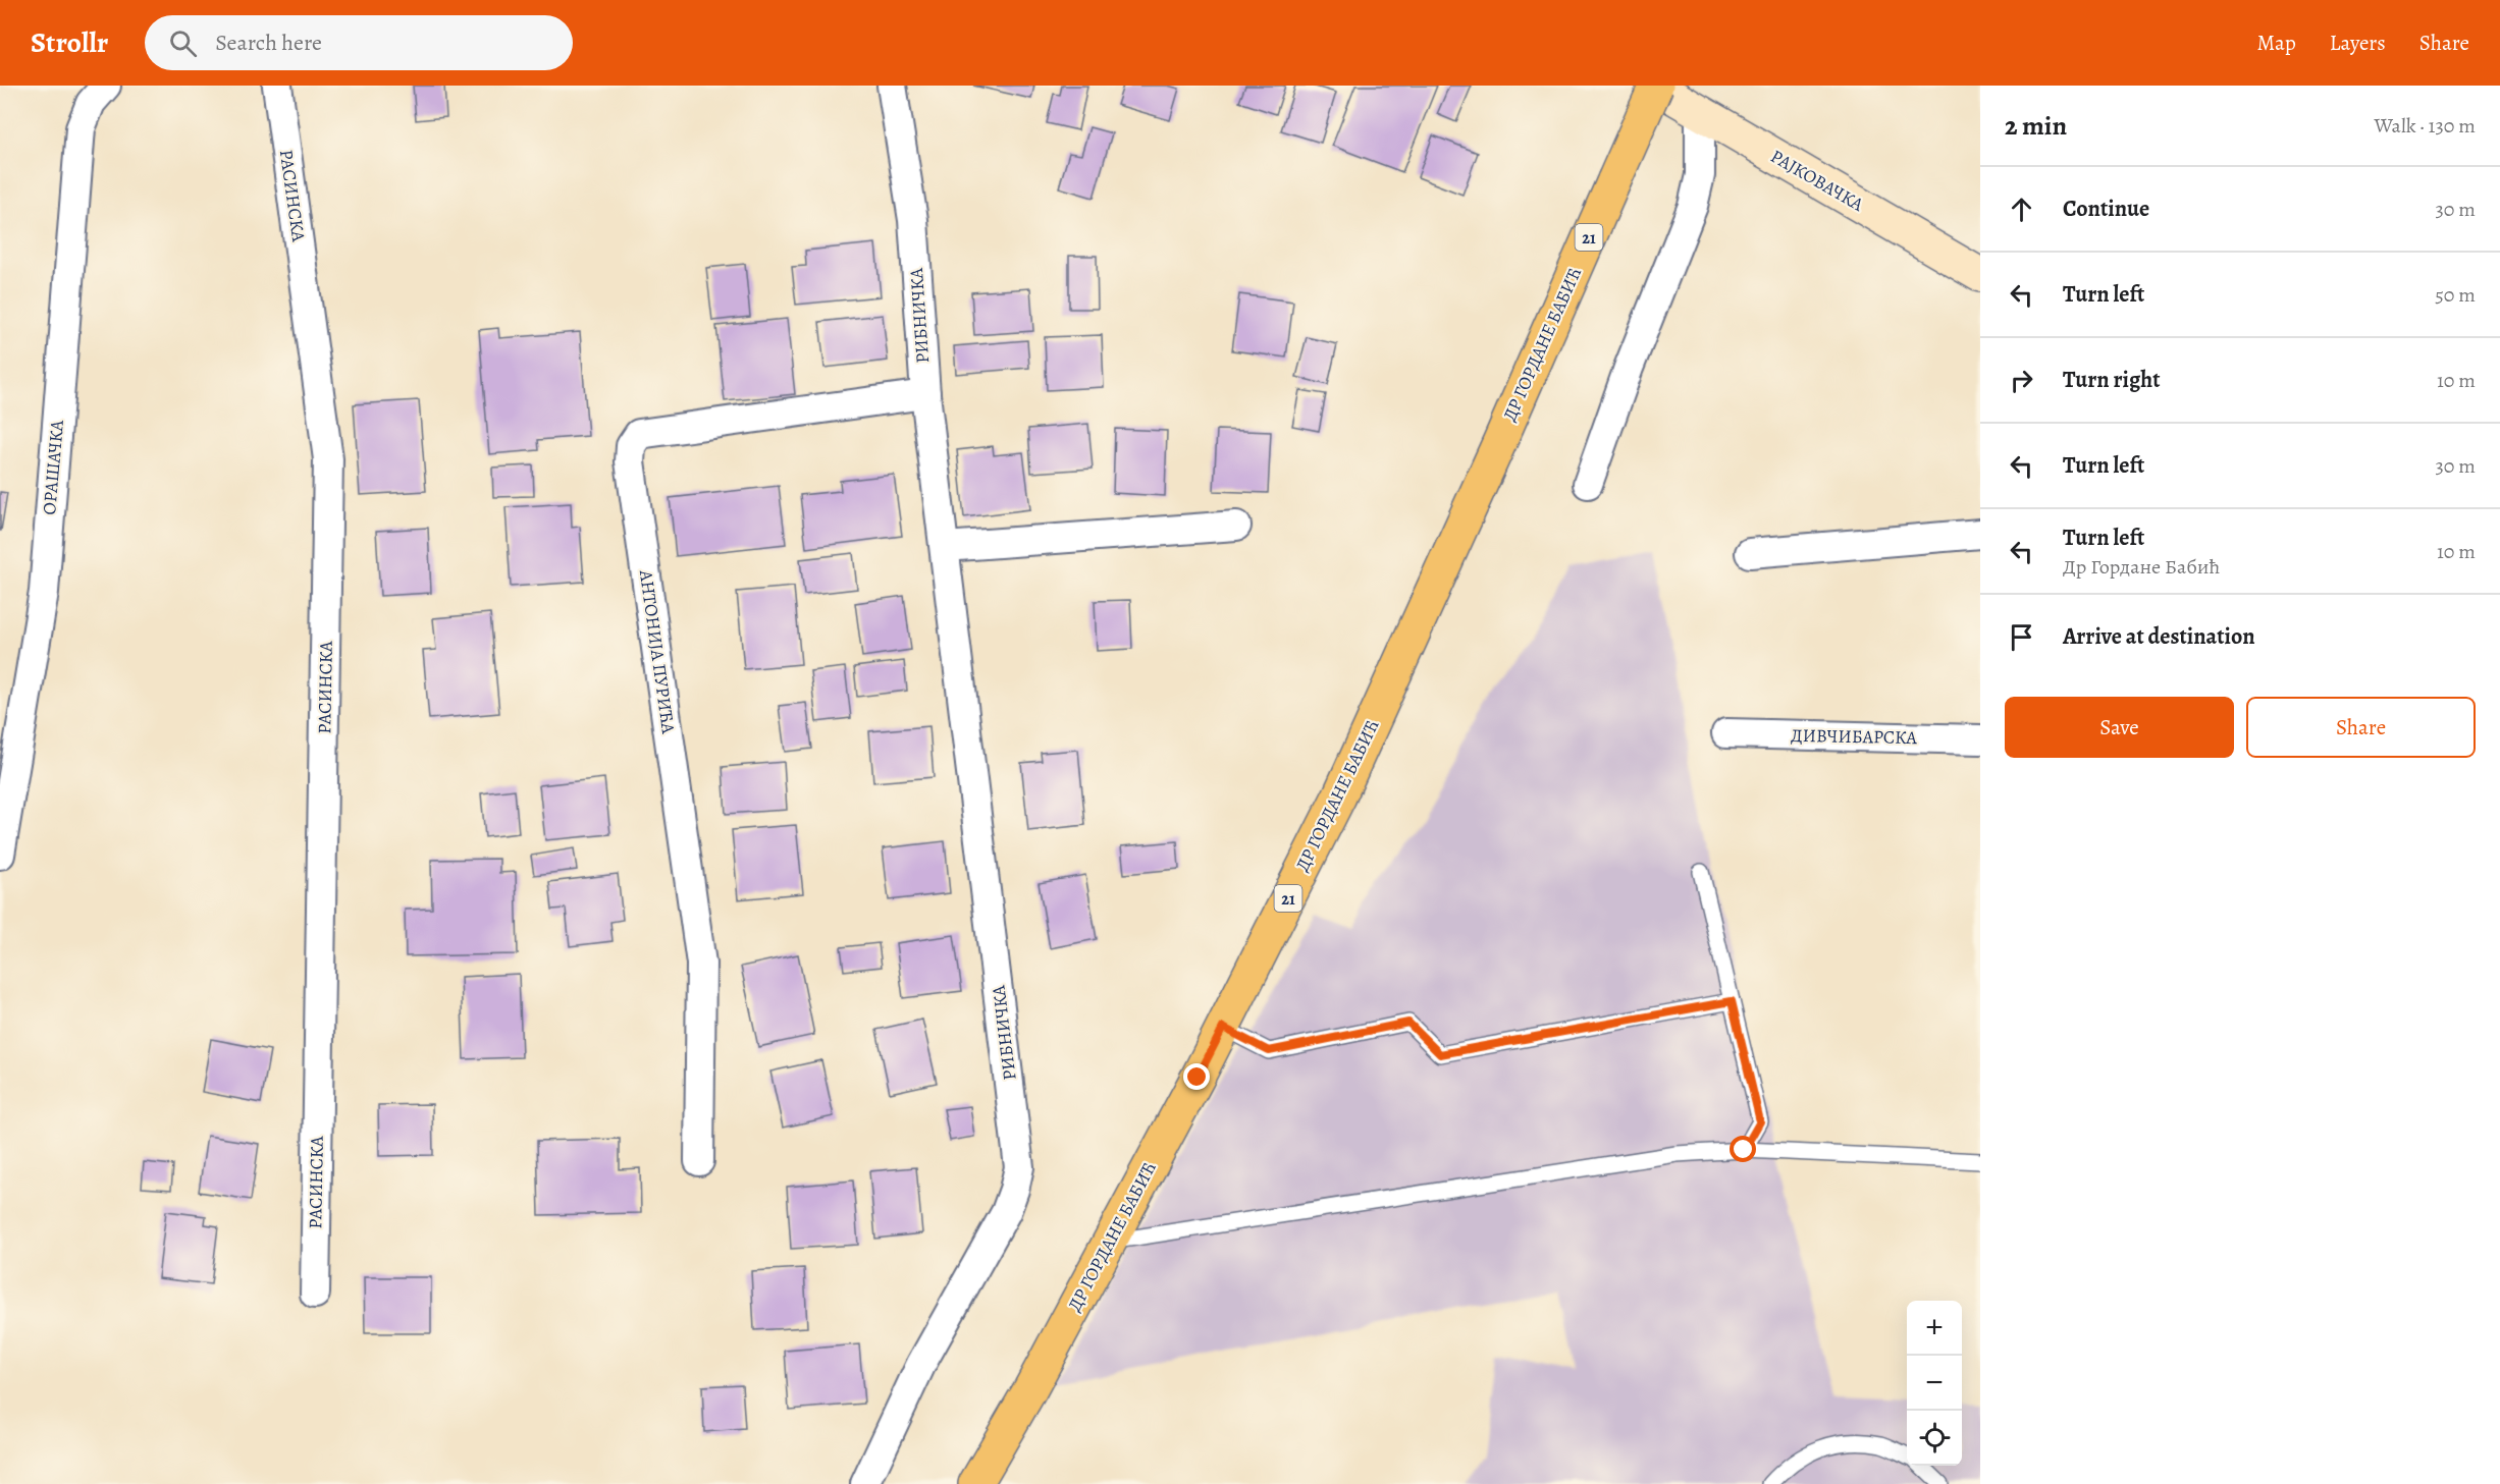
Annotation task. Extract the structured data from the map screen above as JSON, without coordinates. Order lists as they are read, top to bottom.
{
  "streets": {
    "main road": ["РАЈКОВАЧКА", "21", "ДР ГОРДАНЕ БАБИЋ"],
    "street": [
      "РАСИНСКА",
      "РИБНИЧКА",
      "ОРАШАЧКА",
      "АНТОНИЈА ПУРИЋА",
      "ДИВЧИБАРСКА"
    ]
  },
  "crossings": [
    ["РАЈКОВАЧКА", "ДР ГОРДАНЕ БАБИЋ"],
    ["РИБНИЧКА", "АНТОНИЈА ПУРИЋА"]
  ],
  "page": {
    "header": "Strollr",
    "search": "Search here",
    "nav": ["Map", "Layers", "Share"],
    "heading": ["2 min", "Walk · 130 m"],
    "list": [
      ["Continue", "30 m"],
      ["Turn left", "50 m"],
      ["Turn right", "10 m"],
      ["Turn left", "30 m"],
      ["Turn left", "Др Гордане Бабић", "10 m"],
      "Arrive at destination"
    ],
    "buttons": ["Save", "Share"],
    "map_buttons": ["+", "−"]
  }
}
